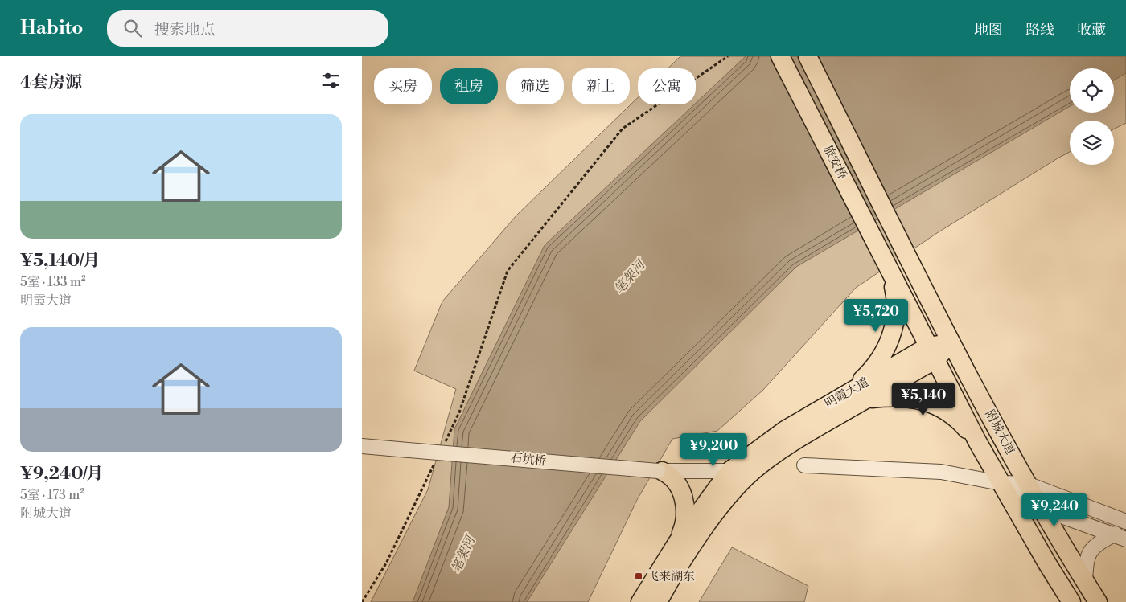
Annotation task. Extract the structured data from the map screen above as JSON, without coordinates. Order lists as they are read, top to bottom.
{
  "streets": {
    "main road": ["旅安桥", "明霞大道", "附城大道"],
    "street": ["石坑桥"]
  },
  "crossings": [
    ["旅安桥", "明霞大道"],
    ["旅安桥", "附城大道"],
    ["明霞大道", "附城大道"],
    ["明霞大道", "石坑桥"]
  ],
  "water": ["笔架河"],
  "places": {
    "transit": ["飞来湖东"]
  },
  "page": {
    "header": "Habito",
    "search": "搜索地点",
    "nav": ["地图", "路线", "收藏"],
    "heading": "4套房源",
    "chip": [
      "买房",
      "租房",
      "筛选",
      "新上",
      "公寓"
    ],
    "list": [
      {
        "name": "¥5,140/月",
        "note": "5室 · 133 m² · 明霞大道"
      },
      {
        "name": "¥9,240/月",
        "note": "5室 · 173 m² · 附城大道"
      }
    ],
    "price": [
      "¥5,720",
      "¥5,140",
      "¥9,200",
      "¥9,240"
    ]
  }
}
